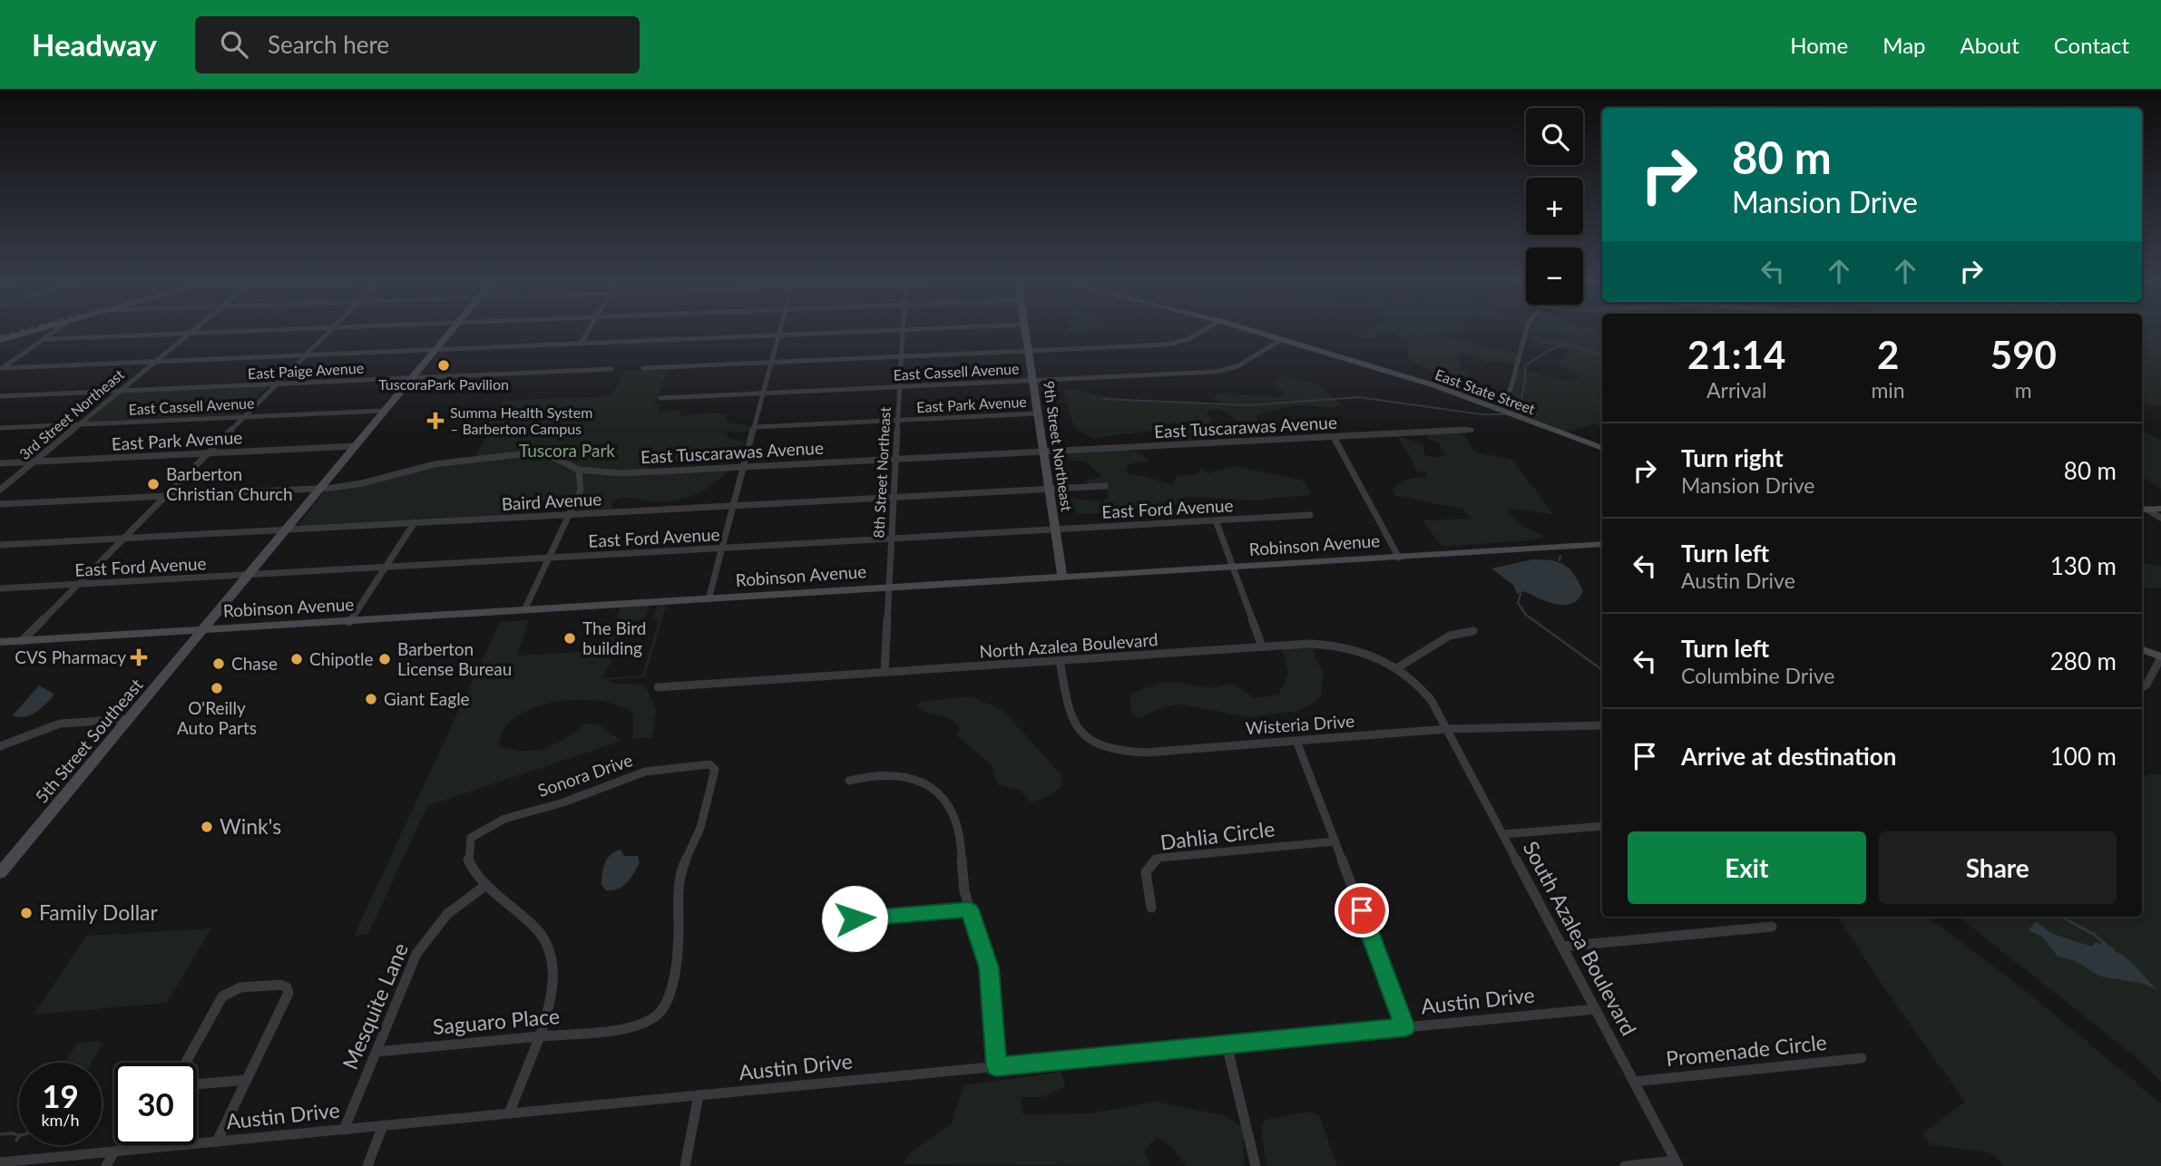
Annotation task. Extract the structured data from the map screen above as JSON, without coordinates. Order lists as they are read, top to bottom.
{
  "streets": {
    "main road": [
      "East State Street",
      "9th Street Northeast",
      "Robinson Avenue",
      "5th Street Southeast"
    ],
    "street": [
      "East Paige Avenue",
      "East Cassell Avenue",
      "East Park Avenue",
      "3rd Street Northeast",
      "East Tuscarawas Avenue",
      "8th Street Northeast",
      "Baird Avenue",
      "East Ford Avenue",
      "North Azalea Boulevard",
      "Wisteria Drive",
      "Sonora Drive",
      "Dahlia Circle",
      "South Azalea Boulevard",
      "Austin Drive",
      "Mesquite Lane",
      "Saguaro Place",
      "Promenade Circle"
    ]
  },
  "crossings": [
    ["East Paige Avenue", "3rd Street Northeast"],
    ["East Paige Avenue", "5th Street Southeast"],
    ["East Cassell Avenue", "East State Street"],
    ["East Cassell Avenue", "3rd Street Northeast"],
    ["East Cassell Avenue", "9th Street Northeast"],
    ["East Cassell Avenue", "8th Street Northeast"],
    ["East Cassell Avenue", "5th Street Southeast"],
    ["East Park Avenue", "3rd Street Northeast"],
    ["East Park Avenue", "9th Street Northeast"],
    ["East Park Avenue", "8th Street Northeast"],
    ["East Park Avenue", "5th Street Southeast"],
    ["East Tuscarawas Avenue", "9th Street Northeast"],
    ["East Tuscarawas Avenue", "8th Street Northeast"],
    ["East Tuscarawas Avenue", "5th Street Southeast"],
    ["9th Street Northeast", "Baird Avenue"],
    ["9th Street Northeast", "East Ford Avenue"],
    ["9th Street Northeast", "Robinson Avenue"],
    ["8th Street Northeast", "Baird Avenue"],
    ["8th Street Northeast", "East Ford Avenue"],
    ["8th Street Northeast", "Robinson Avenue"],
    ["8th Street Northeast", "North Azalea Boulevard"],
    ["Baird Avenue", "5th Street Southeast"],
    ["East Ford Avenue", "5th Street Southeast"],
    ["Robinson Avenue", "5th Street Southeast"],
    ["North Azalea Boulevard", "Wisteria Drive"],
    ["North Azalea Boulevard", "South Azalea Boulevard"],
    ["Wisteria Drive", "South Azalea Boulevard"],
    ["Sonora Drive", "Mesquite Lane"],
    ["Sonora Drive", "Saguaro Place"],
    ["South Azalea Boulevard", "Austin Drive"],
    ["South Azalea Boulevard", "Promenade Circle"],
    ["Austin Drive", "Mesquite Lane"],
    ["Mesquite Lane", "Saguaro Place"]
  ],
  "parks": ["Tuscora Park"],
  "places": {
    "other": [
      "TuscoraPark Pavilion",
      "Barberton Christian Church",
      "The Bird building",
      "Chipotle",
      "Barberton License Bureau",
      "Chase",
      "O'Reilly Auto Parts",
      "Giant Eagle",
      "Wink's",
      "Family Dollar"
    ],
    "health": ["Summa Health System – Barberton Campus", "CVS Pharmacy"]
  },
  "page": {
    "header": "Headway",
    "search": "Search here",
    "nav": [
      "Home",
      "Map",
      "About",
      "Contact"
    ],
    "map_buttons": ["+", "−"],
    "turn": ["80 m", "Mansion Drive"],
    "eta": [
      "21:14",
      "Arrival",
      "2",
      "min",
      "590",
      "m"
    ],
    "list": [
      {
        "name": "Turn right",
        "note": "Mansion Drive",
        "value": "80 m"
      },
      {
        "name": "Turn left",
        "note": "Austin Drive",
        "value": "130 m"
      },
      {
        "name": "Turn left",
        "note": "Columbine Drive",
        "value": "280 m"
      },
      {
        "name": "Arrive at destination",
        "value": "100 m"
      }
    ],
    "buttons": ["Exit", "Share"],
    "speed": "19 km/h",
    "limit": "30"
  }
}
